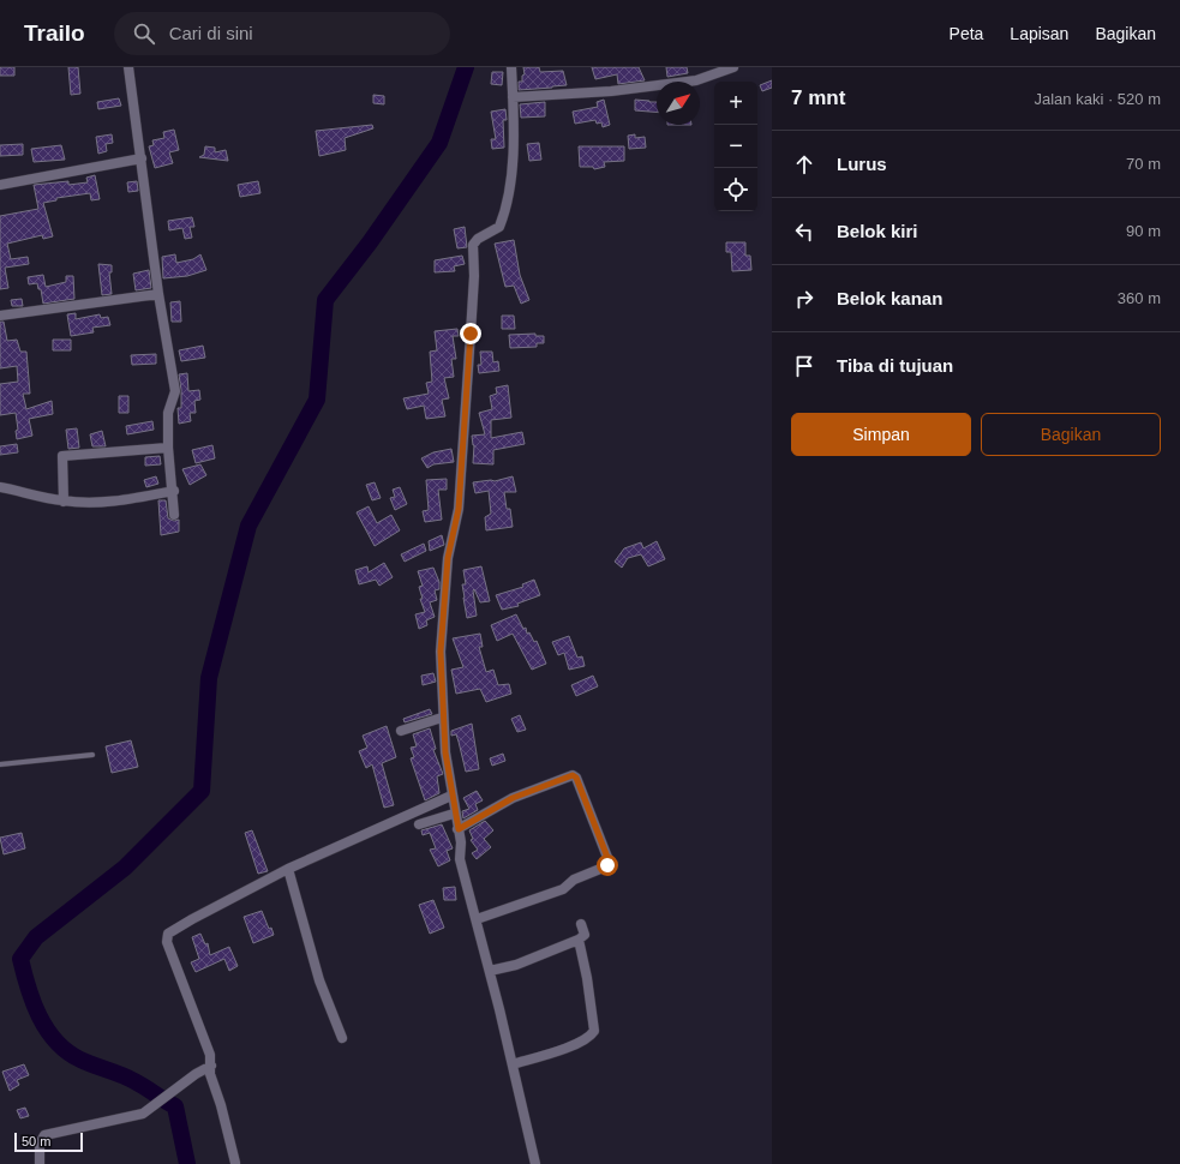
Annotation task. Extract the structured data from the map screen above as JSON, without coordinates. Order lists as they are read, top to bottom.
{
  "scale_bar": "50 m",
  "north": "top right",
  "page": {
    "header": "Trailo",
    "search": "Cari di sini",
    "nav": ["Peta", "Lapisan", "Bagikan"],
    "heading": ["7 mnt", "Jalan kaki · 520 m"],
    "map_buttons": ["+", "−"],
    "list": [
      ["Lurus", "70 m"],
      ["Belok kiri", "90 m"],
      ["Belok kanan", "360 m"],
      "Tiba di tujuan"
    ],
    "buttons": ["Simpan", "Bagikan"],
    "scale": "50 m"
  }
}
